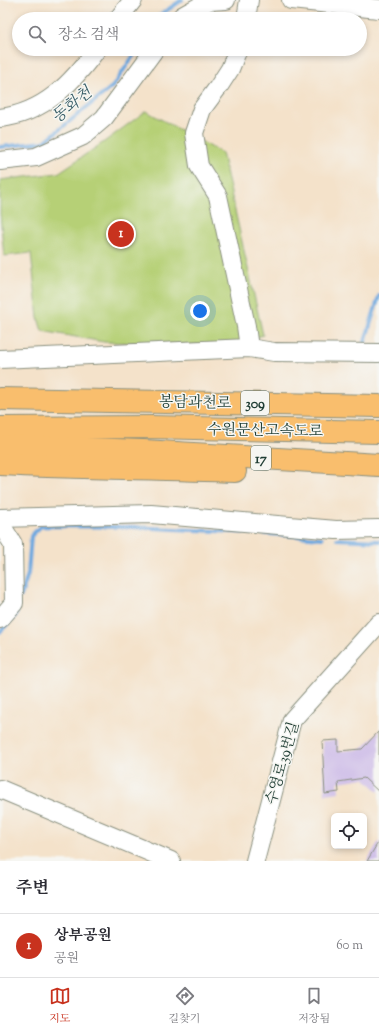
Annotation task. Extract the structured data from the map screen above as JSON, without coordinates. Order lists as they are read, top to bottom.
{
  "streets": {
    "highway": [
      "봉담과천로",
      "309",
      "수원문산고속도로",
      "17"
    ],
    "street": ["수영로39번길"]
  },
  "crossings": [
    ["수원문산고속도로", "17"]
  ],
  "water": ["동화천"],
  "page": {
    "search": "장소 검색",
    "pins": "1",
    "heading": "주변",
    "list": [
      {
        "mark": "1",
        "name": "상부공원",
        "note": "공원",
        "value": "60 m"
      }
    ],
    "nav": ["지도", "길찾기", "저장됨"]
  }
}
